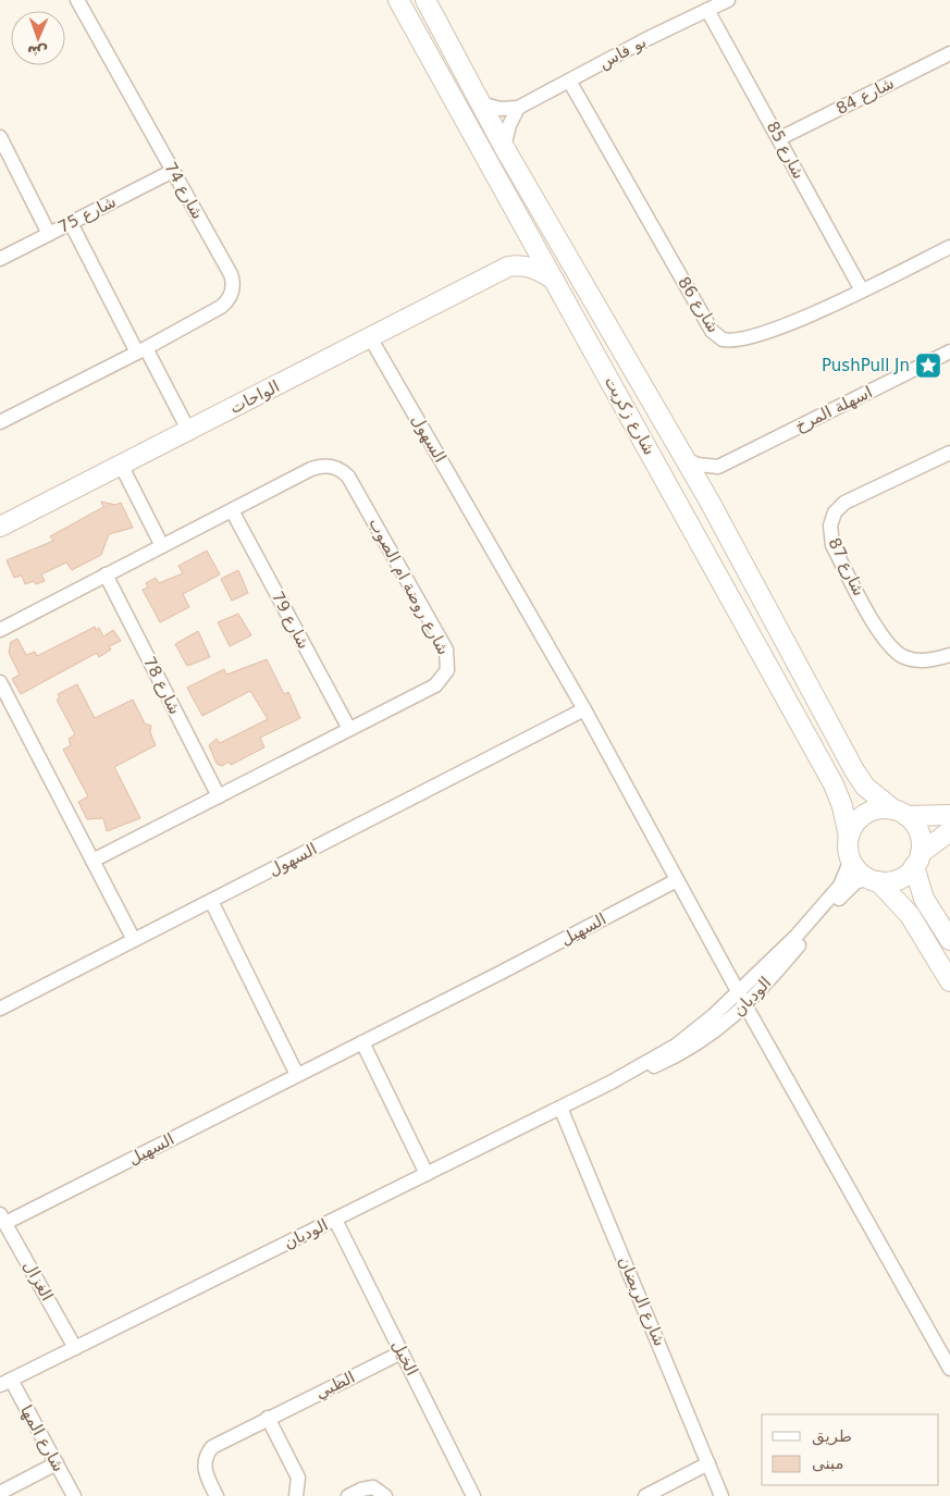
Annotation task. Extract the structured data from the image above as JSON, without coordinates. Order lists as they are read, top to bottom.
{
  "streets": {
    "street": [
      "بو فاس",
      "شارع 84",
      "شارع 85",
      "شارع 74",
      "شارع 75",
      "شارع 86",
      "الواحات",
      "اسهلة المرخ",
      "شارع زكريت",
      "السهول",
      "شارع 87",
      "شارع روضة ام الصوب",
      "شارع 79",
      "شارع 78",
      "السهيل",
      "الوديان",
      "الغزال",
      "شارع الريضان",
      "الخيل",
      "الظبي",
      "شارع المها"
    ]
  },
  "crossings": [
    ["بو فاس", "شارع 85"],
    ["بو فاس", "شارع 86"],
    ["شارع 84", "شارع 85"],
    ["شارع 85", "شارع 86"],
    ["شارع 74", "شارع 75"],
    ["الواحات", "شارع زكريت"],
    ["الواحات", "السهول"],
    ["شارع زكريت", "الوديان"],
    ["السهول", "السهيل"],
    ["شارع روضة ام الصوب", "شارع 79"],
    ["شارع روضة ام الصوب", "شارع 78"],
    ["السهيل", "الغزال"],
    ["الوديان", "الغزال"],
    ["الوديان", "شارع الريضان"],
    ["الوديان", "الخيل"],
    ["الوديان", "شارع المها"],
    ["الخيل", "الظبي"]
  ],
  "places": {
    "place": ["PushPull Jn"]
  },
  "legend": ["طريق", "مبنى"],
  "north": "bottom"
}
